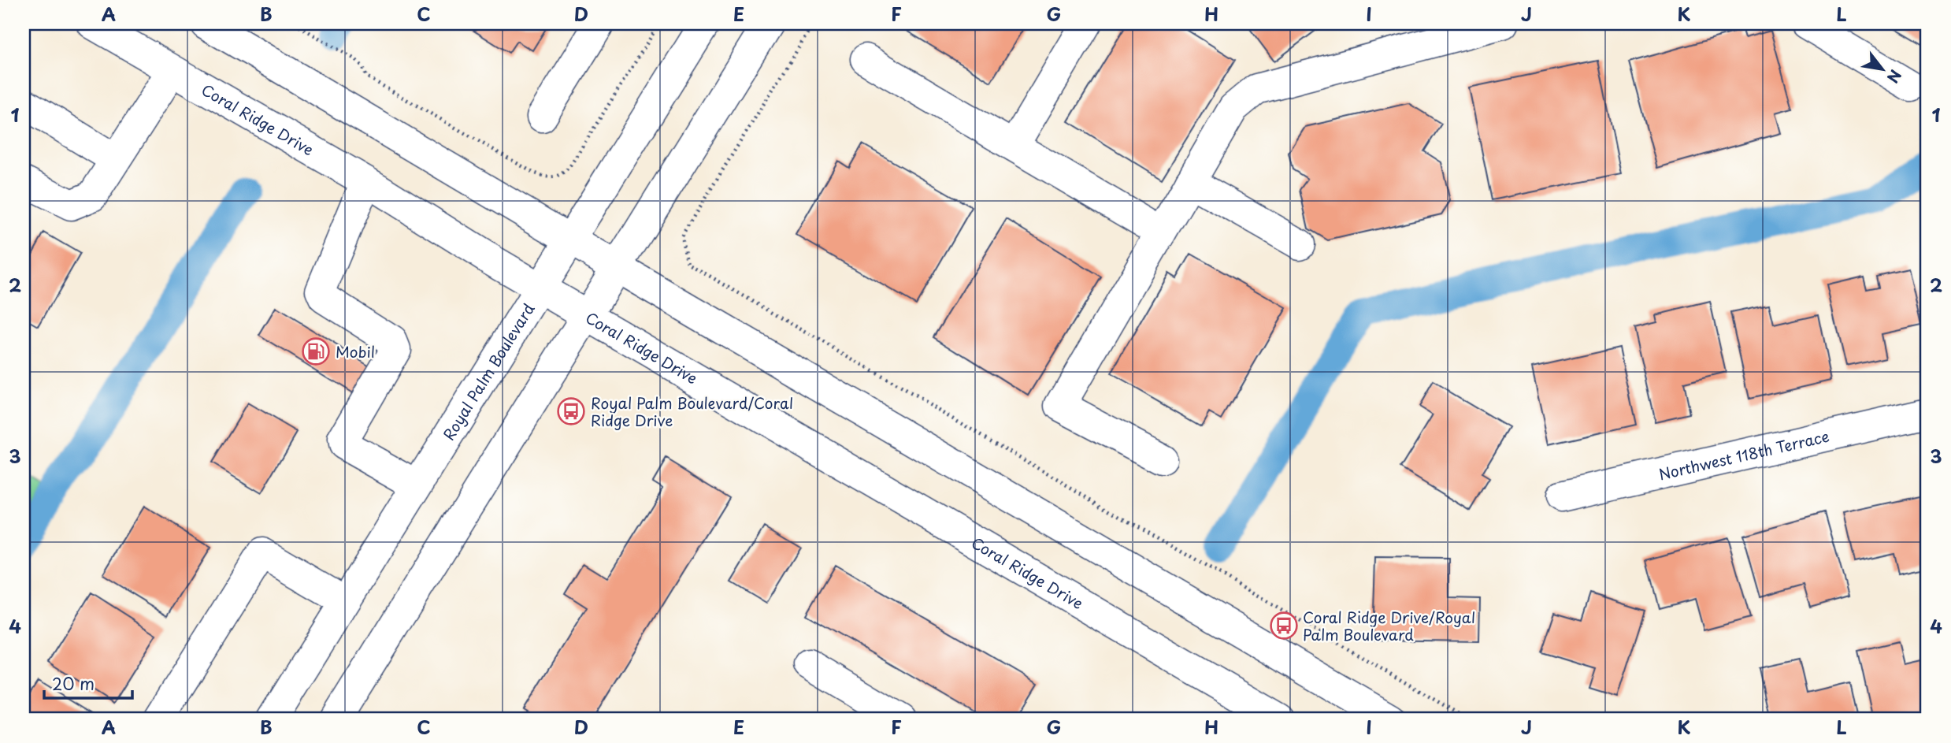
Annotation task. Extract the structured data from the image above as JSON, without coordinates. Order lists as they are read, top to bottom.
{
  "streets": {
    "main road": ["Coral Ridge Drive", "Royal Palm Boulevard", "Northwest 118th Terrace"]
  },
  "crossings": [
    ["Coral Ridge Drive", "Royal Palm Boulevard"]
  ],
  "places": {
    "fuel station": ["Mobil"],
    "bus stop": ["Royal Palm Boulevard/Coral Ridge Drive", "Coral Ridge Drive/Royal Palm Boulevard"]
  },
  "scale_bar": "20 m",
  "north": "bottom right",
  "grid": {
    "columns": [
      "A",
      "B",
      "C",
      "D",
      "E",
      "F",
      "G",
      "H",
      "I",
      "J",
      "K",
      "L"
    ],
    "rows": [
      "1",
      "2",
      "3",
      "4"
    ]
  }
}
